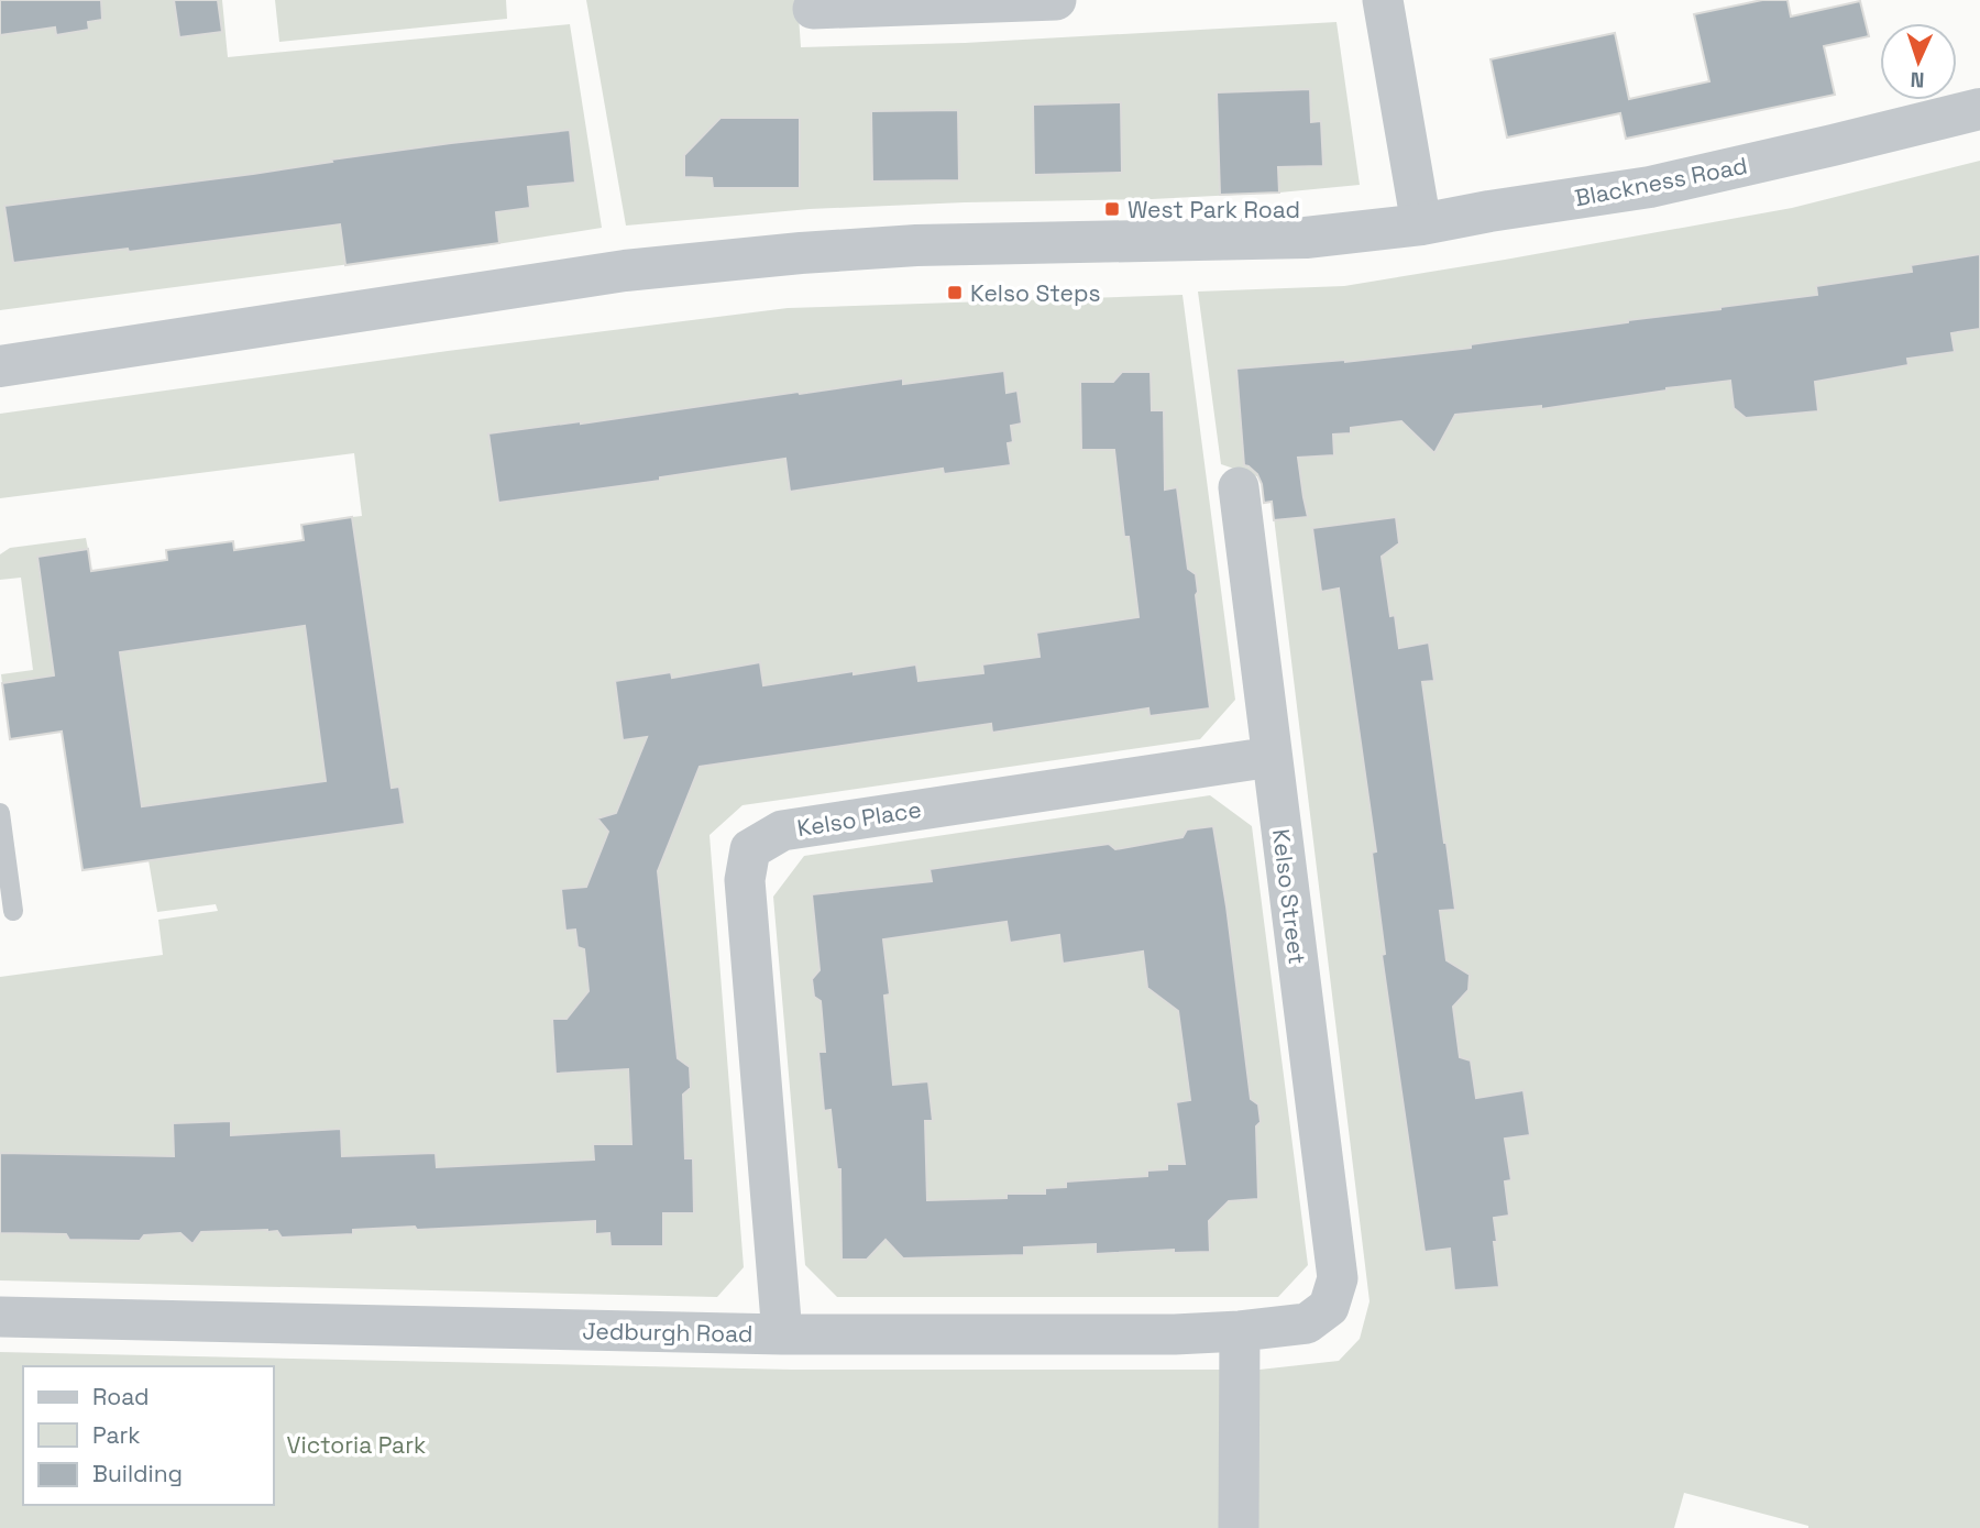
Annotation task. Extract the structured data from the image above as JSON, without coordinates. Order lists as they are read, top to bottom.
{
  "streets": {
    "street": [
      "Blackness Road",
      "Kelso Place",
      "Kelso Street",
      "Jedburgh Road"
    ]
  },
  "crossings": [
    ["Kelso Place", "Kelso Street"],
    ["Kelso Place", "Jedburgh Road"],
    ["Kelso Street", "Jedburgh Road"]
  ],
  "parks": ["Victoria Park"],
  "places": {
    "transit": ["West Park Road", "Kelso Steps"]
  },
  "legend": ["Road", "Park", "Building"],
  "north": "bottom"
}
